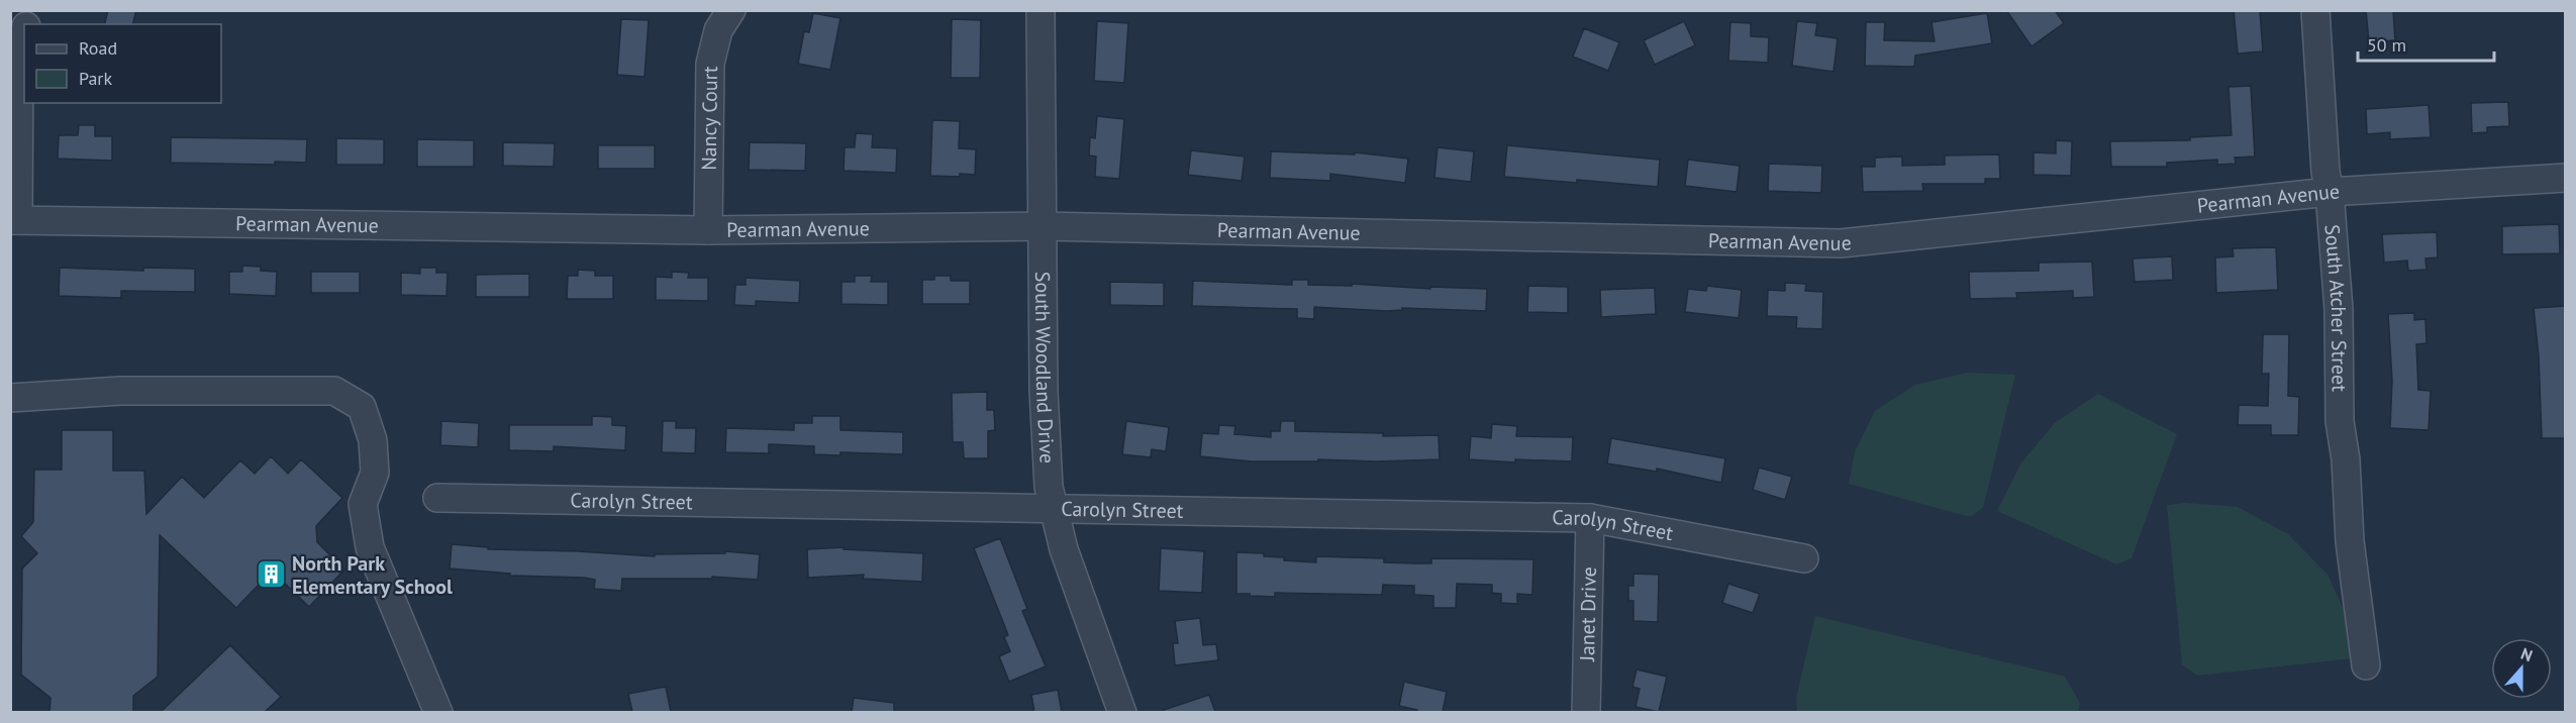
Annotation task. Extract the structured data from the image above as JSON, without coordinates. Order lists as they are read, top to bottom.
{
  "streets": {
    "street": [
      "Nancy Court",
      "Pearman Avenue",
      "South Atcher Street",
      "South Woodland Drive",
      "Carolyn Street",
      "Janet Drive"
    ]
  },
  "crossings": [
    ["Nancy Court", "Pearman Avenue"],
    ["Pearman Avenue", "South Atcher Street"],
    ["Pearman Avenue", "South Woodland Drive"],
    ["South Woodland Drive", "Carolyn Street"],
    ["Carolyn Street", "Janet Drive"]
  ],
  "places": {
    "building": ["North Park Elementary School"]
  },
  "legend": ["Road", "Park"],
  "scale_bar": "50 m",
  "north": "top"
}
